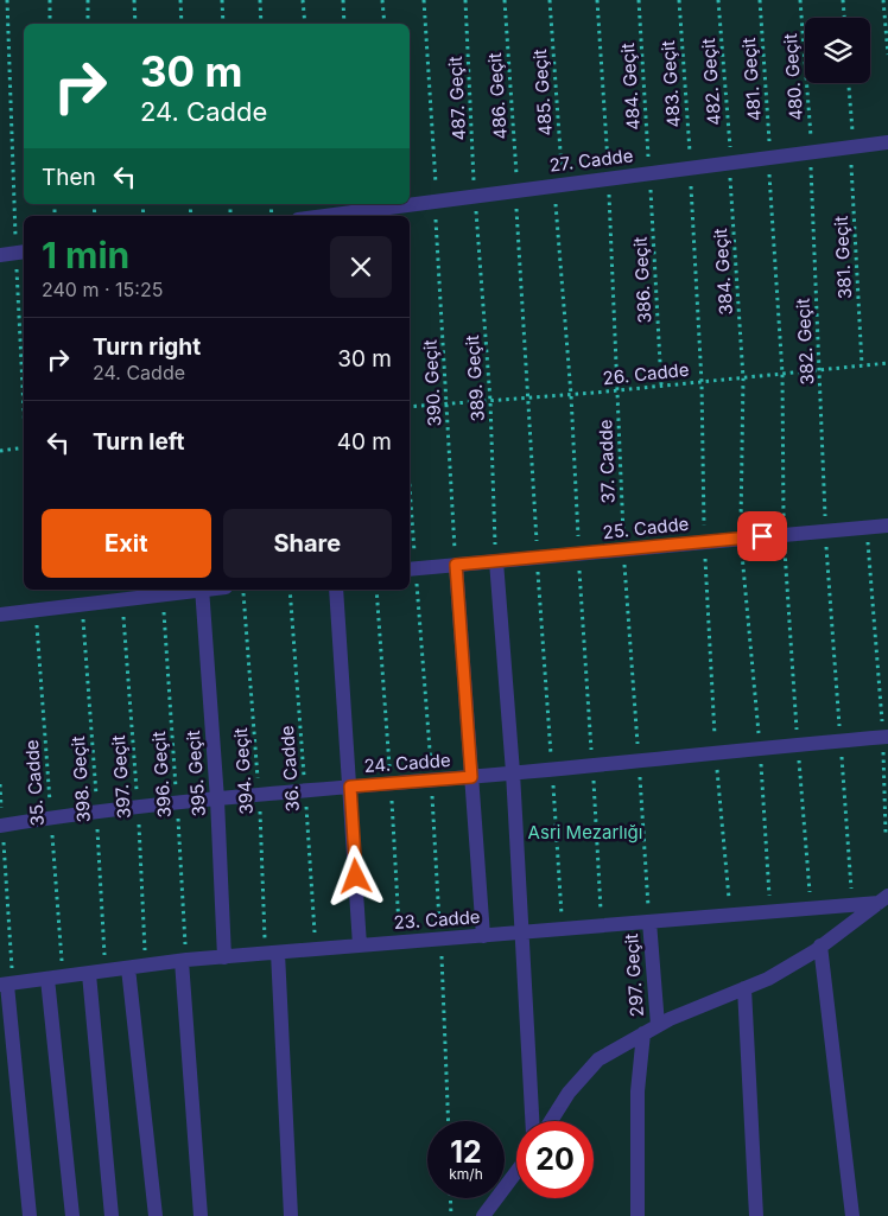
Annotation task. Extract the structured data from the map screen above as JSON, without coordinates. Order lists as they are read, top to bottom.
{
  "streets": {
    "lane": [
      "27. Cadde",
      "25. Cadde",
      "24. Cadde",
      "395. Geçit",
      "23. Cadde",
      "297. Geçit"
    ],
    "path": [
      "480. Geçit",
      "481. Geçit",
      "482. Geçit",
      "483. Geçit",
      "484. Geçit",
      "485. Geçit",
      "486. Geçit",
      "487. Geçit",
      "381. Geçit",
      "384. Geçit",
      "386. Geçit",
      "382. Geçit",
      "26. Cadde",
      "389. Geçit",
      "390. Geçit",
      "37. Cadde",
      "36. Cadde",
      "394. Geçit",
      "396. Geçit",
      "397. Geçit",
      "398. Geçit",
      "35. Cadde"
    ]
  },
  "crossings": [
    ["480. Geçit", "27. Cadde"],
    ["480. Geçit", "382. Geçit"],
    ["481. Geçit", "27. Cadde"],
    ["482. Geçit", "27. Cadde"],
    ["482. Geçit", "384. Geçit"],
    ["483. Geçit", "27. Cadde"],
    ["484. Geçit", "27. Cadde"],
    ["484. Geçit", "386. Geçit"],
    ["485. Geçit", "27. Cadde"],
    ["486. Geçit", "27. Cadde"],
    ["487. Geçit", "27. Cadde"],
    ["487. Geçit", "389. Geçit"],
    ["27. Cadde", "381. Geçit"],
    ["27. Cadde", "384. Geçit"],
    ["27. Cadde", "386. Geçit"],
    ["27. Cadde", "382. Geçit"],
    ["27. Cadde", "389. Geçit"],
    ["27. Cadde", "390. Geçit"],
    ["27. Cadde", "37. Cadde"],
    ["381. Geçit", "26. Cadde"],
    ["384. Geçit", "26. Cadde"],
    ["384. Geçit", "25. Cadde"],
    ["384. Geçit", "24. Cadde"],
    ["384. Geçit", "23. Cadde"],
    ["386. Geçit", "26. Cadde"],
    ["382. Geçit", "26. Cadde"],
    ["382. Geçit", "25. Cadde"],
    ["382. Geçit", "24. Cadde"],
    ["382. Geçit", "23. Cadde"],
    ["26. Cadde", "389. Geçit"],
    ["26. Cadde", "390. Geçit"],
    ["26. Cadde", "37. Cadde"],
    ["389. Geçit", "25. Cadde"],
    ["390. Geçit", "25. Cadde"],
    ["37. Cadde", "25. Cadde"],
    ["37. Cadde", "24. Cadde"],
    ["37. Cadde", "23. Cadde"],
    ["37. Cadde", "297. Geçit"],
    ["24. Cadde", "36. Cadde"],
    ["24. Cadde", "394. Geçit"],
    ["24. Cadde", "395. Geçit"],
    ["24. Cadde", "396. Geçit"],
    ["24. Cadde", "397. Geçit"],
    ["24. Cadde", "398. Geçit"],
    ["24. Cadde", "35. Cadde"],
    ["36. Cadde", "23. Cadde"],
    ["394. Geçit", "23. Cadde"],
    ["395. Geçit", "23. Cadde"],
    ["396. Geçit", "23. Cadde"],
    ["397. Geçit", "23. Cadde"],
    ["398. Geçit", "23. Cadde"],
    ["35. Cadde", "23. Cadde"],
    ["23. Cadde", "297. Geçit"]
  ],
  "parks": ["Asri Mezarlığı"],
  "page": {
    "turn": ["30 m", "24. Cadde"],
    "then": "Then",
    "heading": ["1 min", "240 m · 15:25"],
    "list": [
      {
        "name": "Turn right",
        "note": "24. Cadde",
        "value": "30 m"
      },
      {
        "name": "Turn left",
        "value": "40 m"
      }
    ],
    "buttons": ["Exit", "Share"],
    "speed": "12 km/h",
    "limit": "20"
  }
}
